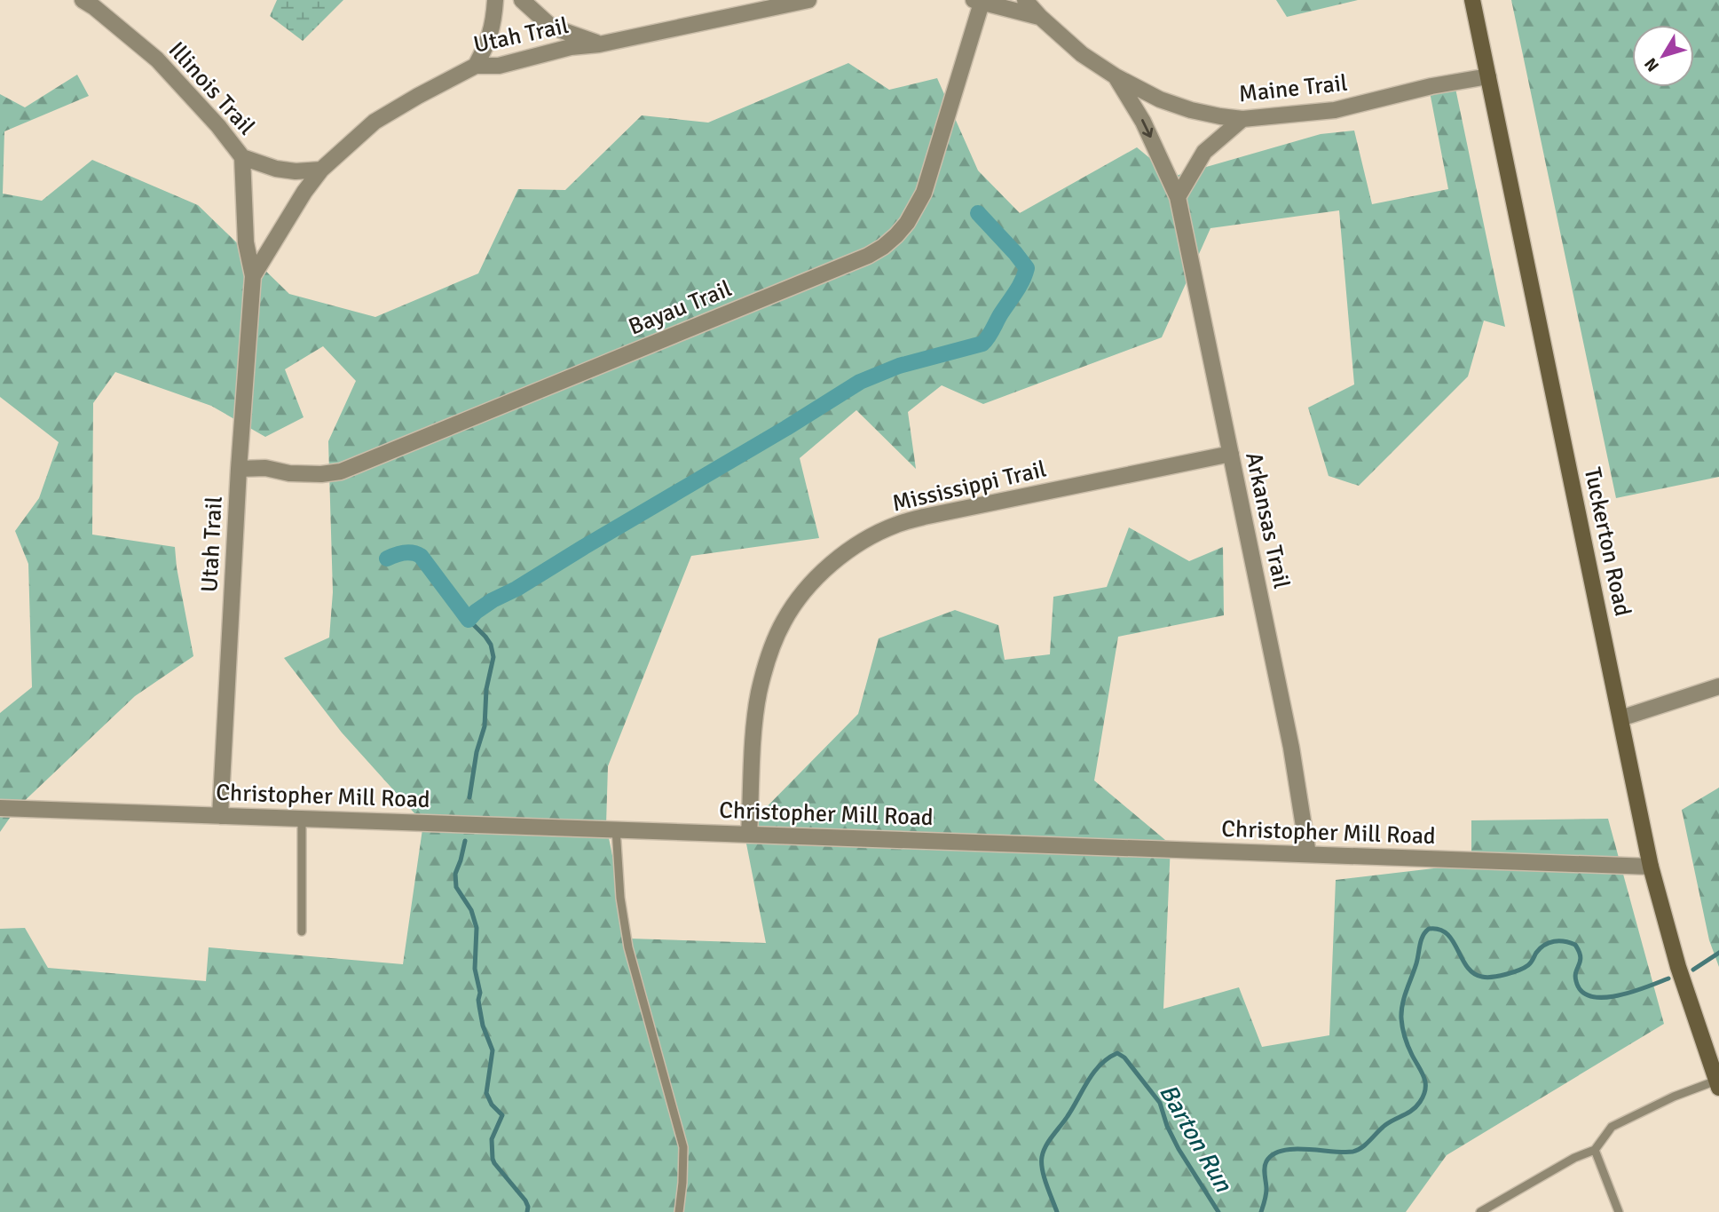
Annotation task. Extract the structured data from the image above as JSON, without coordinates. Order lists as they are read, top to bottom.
{
  "streets": {
    "main road": ["Tuckerton Road"],
    "street": [
      "Utah Trail",
      "Illinois Trail",
      "Maine Trail",
      "Bayau Trail",
      "Mississippi Trail",
      "Arkansas Trail",
      "Christopher Mill Road"
    ]
  },
  "crossings": [
    ["Utah Trail", "Illinois Trail"],
    ["Utah Trail", "Bayau Trail"],
    ["Utah Trail", "Christopher Mill Road"],
    ["Maine Trail", "Arkansas Trail"],
    ["Maine Trail", "Tuckerton Road"],
    ["Mississippi Trail", "Arkansas Trail"],
    ["Mississippi Trail", "Christopher Mill Road"],
    ["Arkansas Trail", "Christopher Mill Road"],
    ["Tuckerton Road", "Christopher Mill Road"]
  ],
  "water": ["Barton Run"],
  "north": "bottom left"
}
